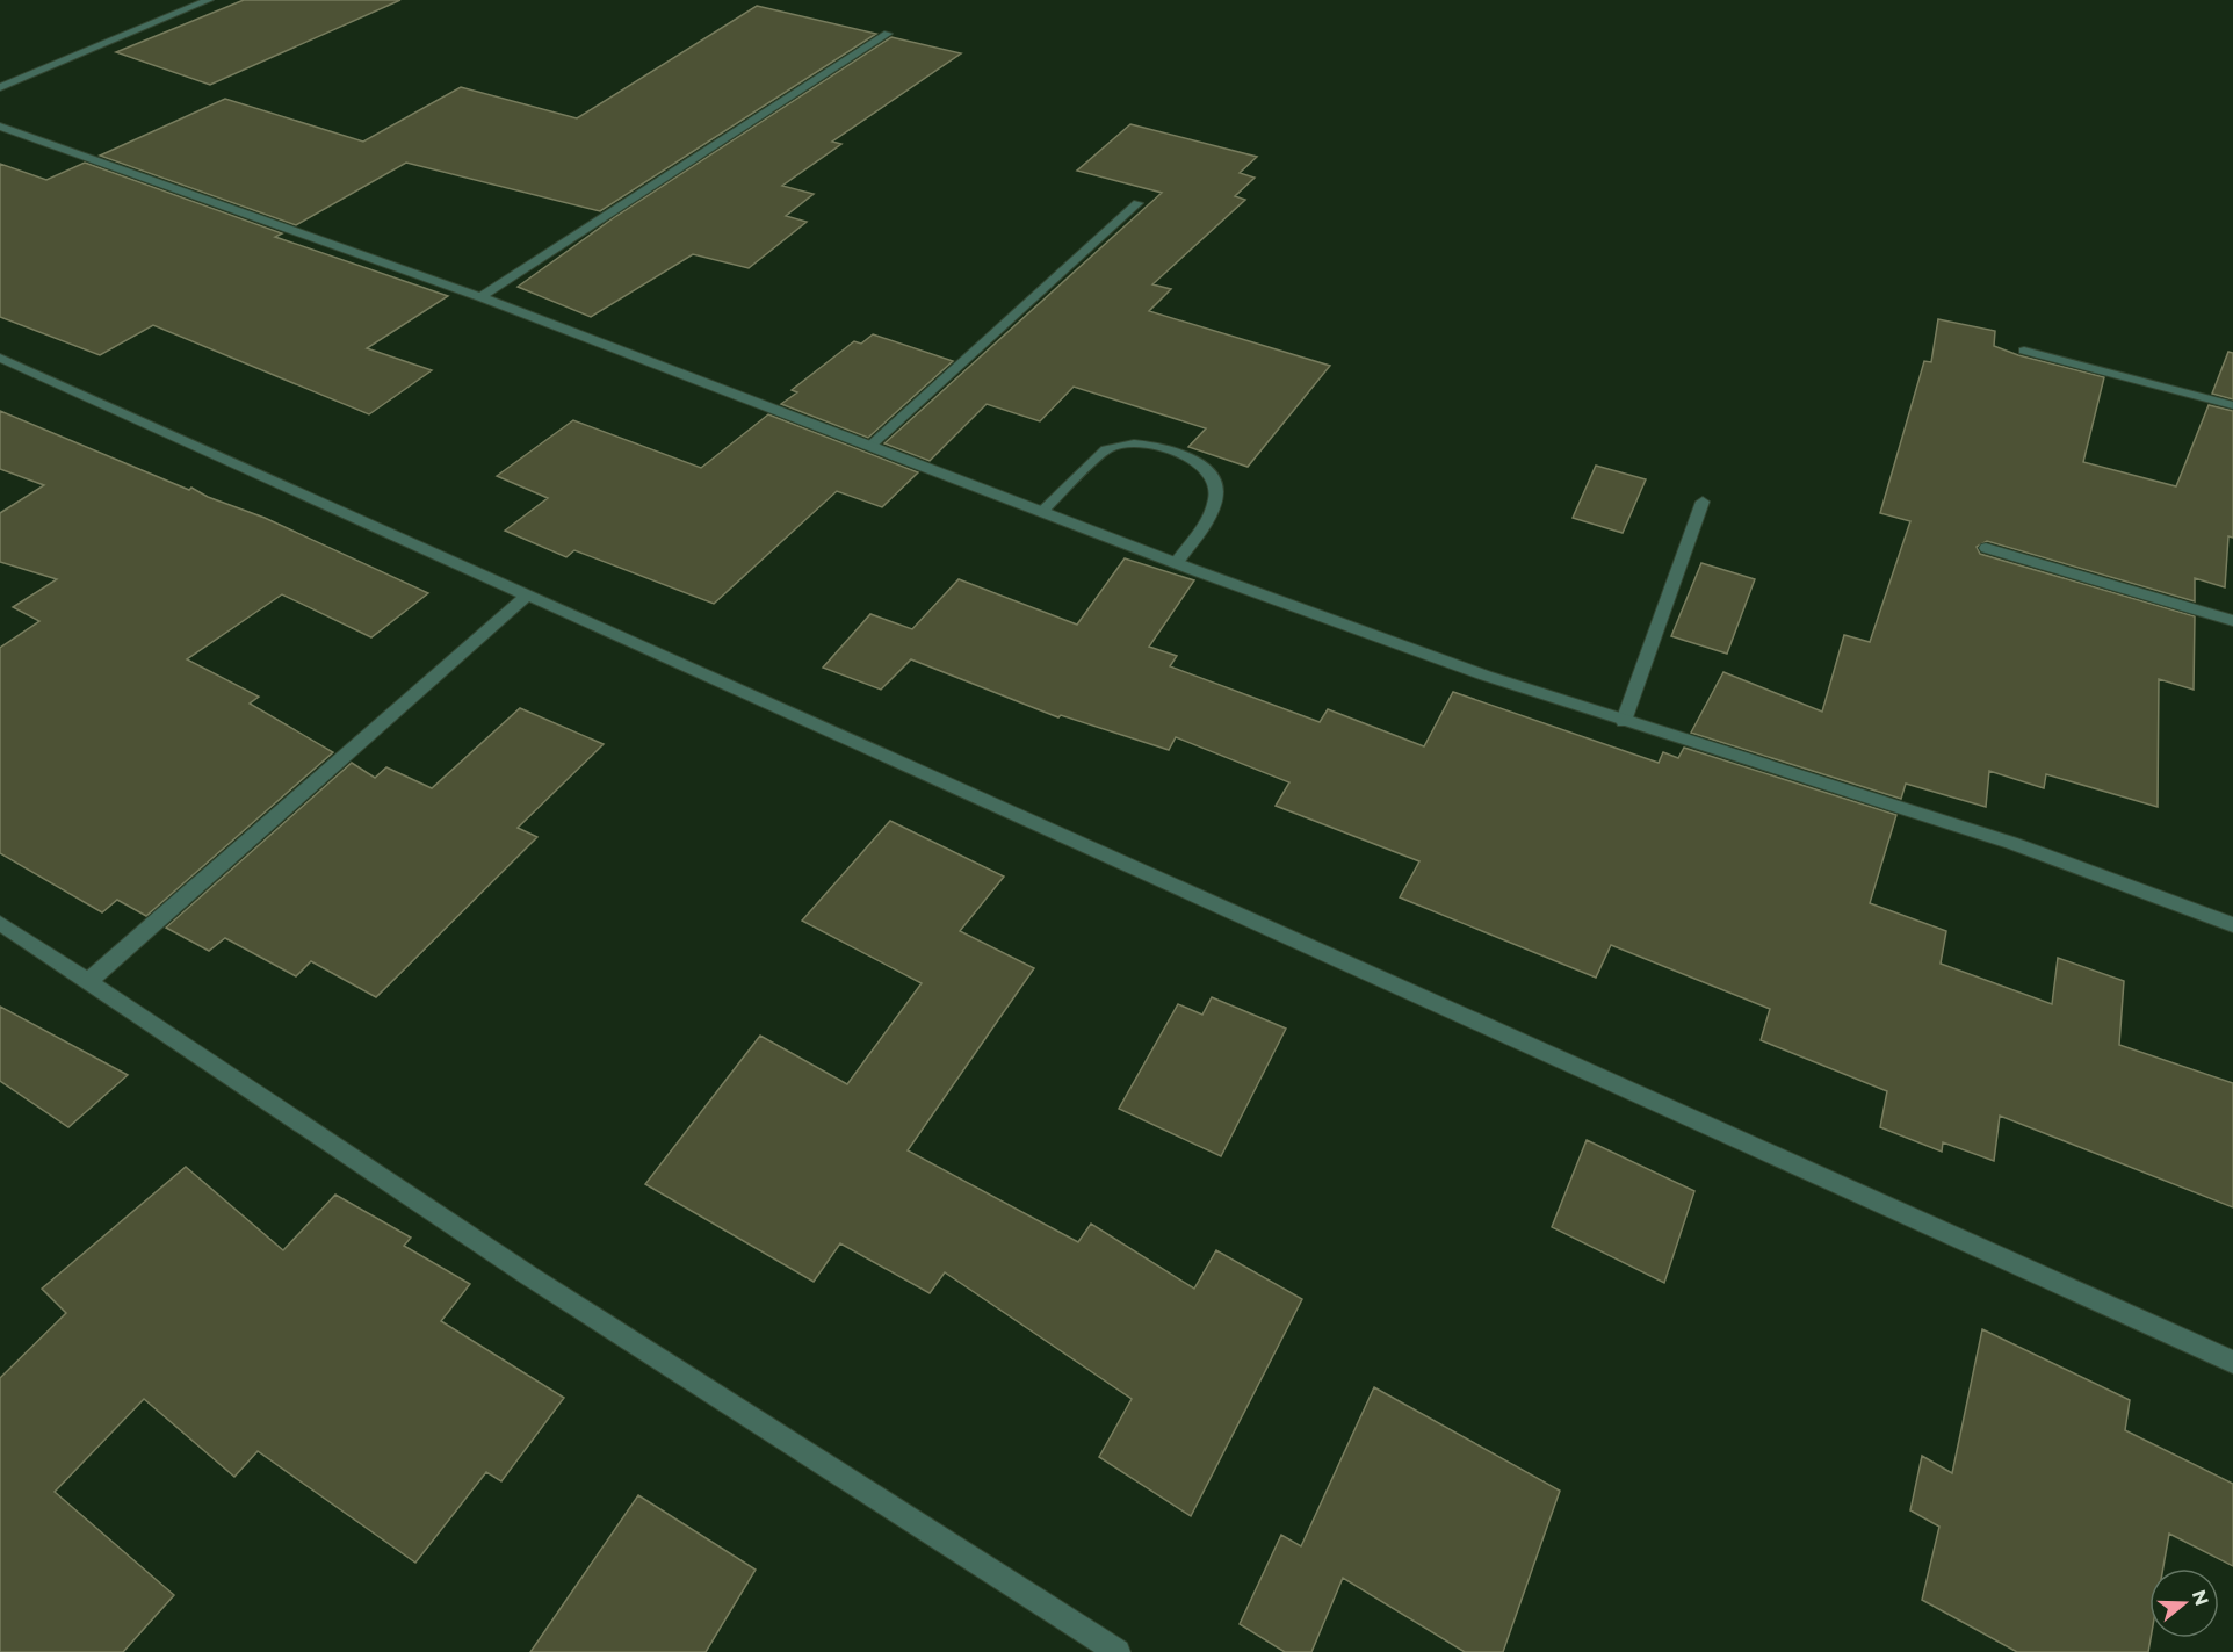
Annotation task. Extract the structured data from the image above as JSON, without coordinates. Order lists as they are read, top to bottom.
{
  "north": "right"
}
